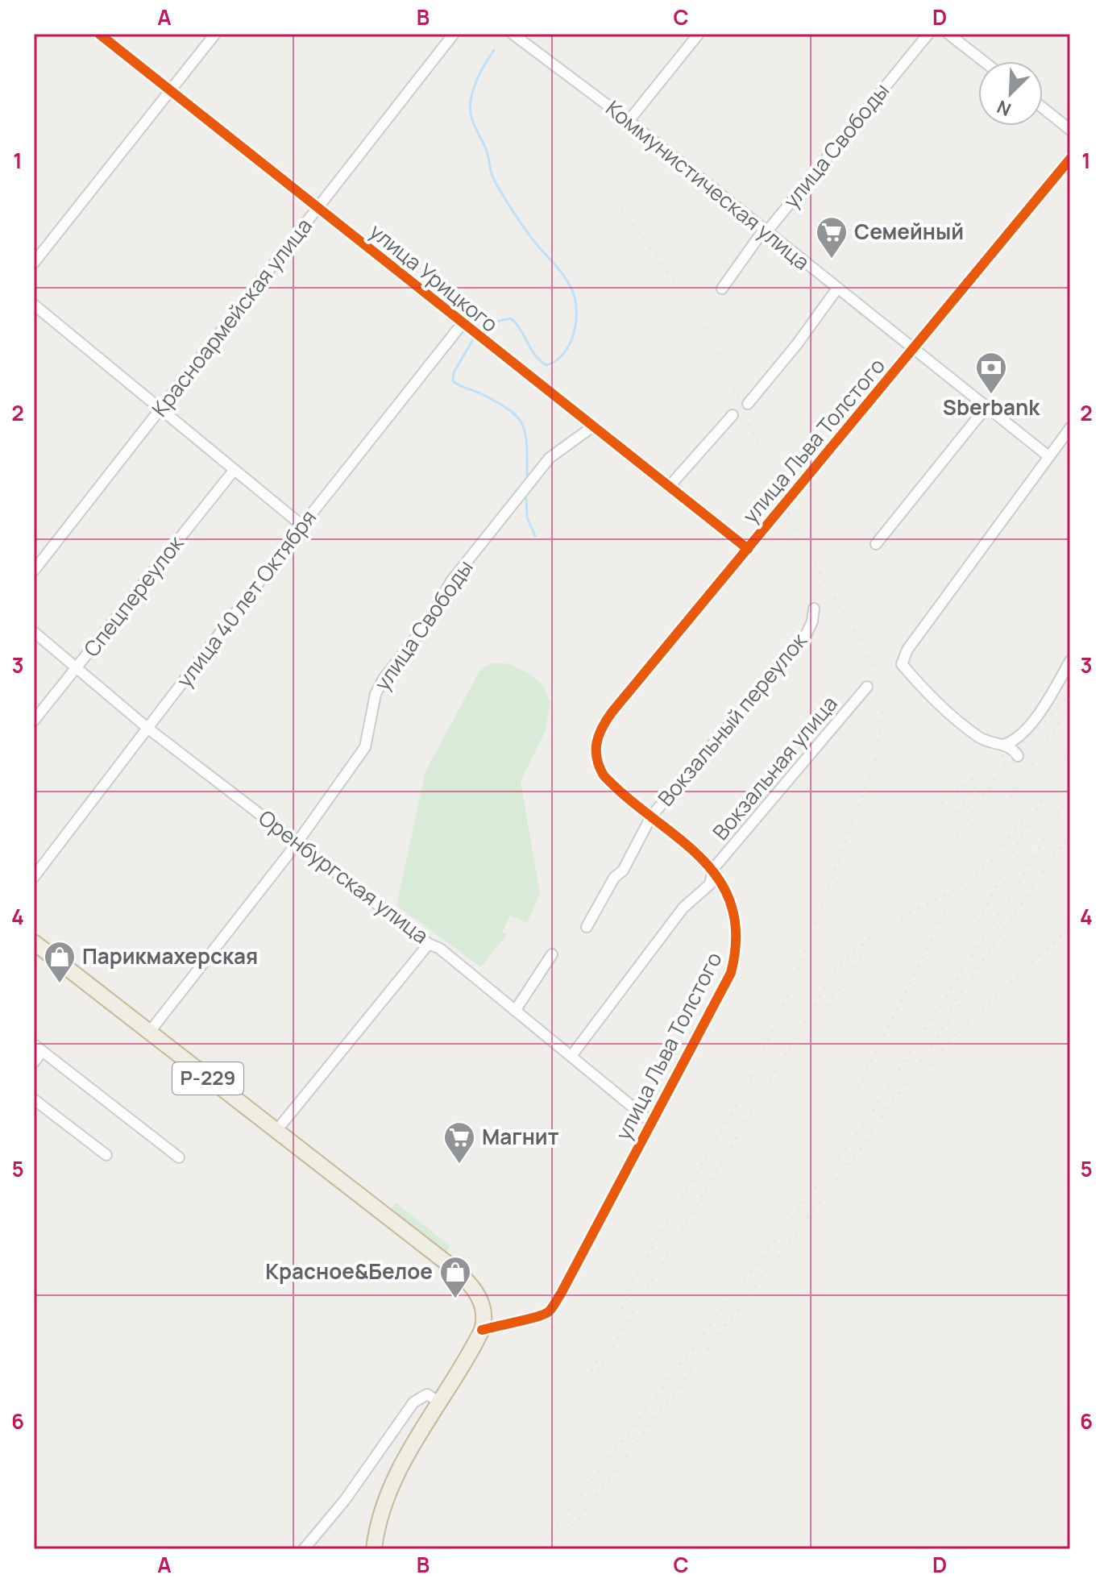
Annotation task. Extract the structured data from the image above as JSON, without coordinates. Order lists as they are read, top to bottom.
{
  "streets": {
    "highway": ["Р-229"],
    "street": [
      "улица Свободы",
      "Коммунистическая улица",
      "улица Урицкого",
      "Красноармейская улица",
      "улица Льва Толстого",
      "Спецпереулок",
      "улица 40 лет Октября",
      "Вокзальный переулок",
      "Вокзальная улица",
      "Оренбургская улица"
    ]
  },
  "crossings": [
    ["улица Свободы", "Коммунистическая улица"],
    ["улица Свободы", "улица Урицкого"],
    ["улица Свободы", "Оренбургская улица"],
    ["улица Свободы", "Р-229"],
    ["Коммунистическая улица", "улица Льва Толстого"],
    ["улица Урицкого", "Красноармейская улица"],
    ["улица Урицкого", "улица Льва Толстого"],
    ["улица Урицкого", "улица 40 лет Октября"],
    ["улица Льва Толстого", "Вокзальный переулок"],
    ["улица Льва Толстого", "Вокзальная улица"],
    ["улица Льва Толстого", "Оренбургская улица"],
    ["улица Льва Толстого", "Р-229"],
    ["Спецпереулок", "Оренбургская улица"],
    ["улица 40 лет Октября", "Оренбургская улица"],
    ["Вокзальная улица", "Оренбургская улица"]
  ],
  "places": {
    "supermarket": ["Семейный", "Магнит"],
    "bank": ["Sberbank"],
    "shop": ["Парикмахерская", "Красное&Белое"]
  },
  "north": "bottom left",
  "grid": {
    "columns": [
      "A",
      "B",
      "C",
      "D"
    ],
    "rows": [
      "1",
      "2",
      "3",
      "4",
      "5",
      "6"
    ]
  }
}
